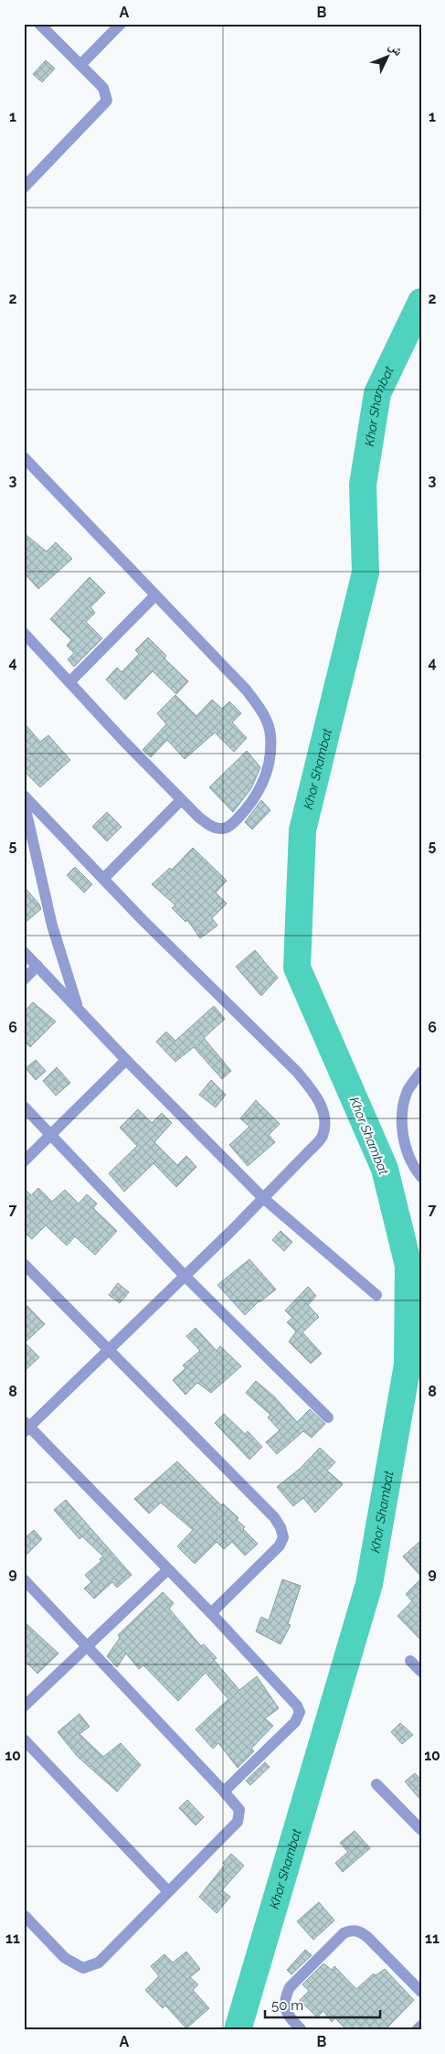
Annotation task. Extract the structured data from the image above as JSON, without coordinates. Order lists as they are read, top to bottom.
{
  "water": ["Khor Shambat"],
  "scale_bar": "50 m",
  "north": "top right",
  "grid": {
    "columns": ["A", "B"],
    "rows": [
      "1",
      "2",
      "3",
      "4",
      "5",
      "6",
      "7",
      "8",
      "9",
      "10",
      "11"
    ]
  }
}
